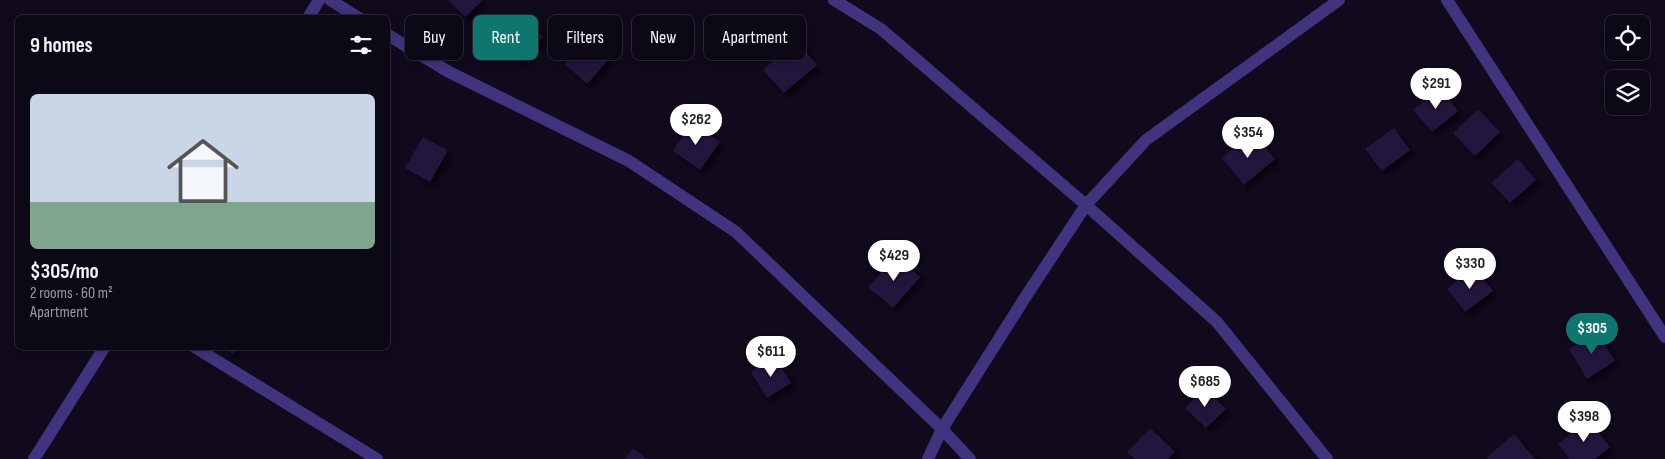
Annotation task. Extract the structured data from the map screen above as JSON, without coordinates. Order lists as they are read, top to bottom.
{
  "page": {
    "chip": [
      "Buy",
      "Rent",
      "Filters",
      "New",
      "Apartment"
    ],
    "heading": "9 homes",
    "price": [
      "$291",
      "$262",
      "$354",
      "$429",
      "$330",
      "$305",
      "$611",
      "$685",
      "$398"
    ],
    "list": [
      {
        "name": "$305/mo",
        "note": "2 rooms · 60 m² · Apartment"
      }
    ]
  }
}
